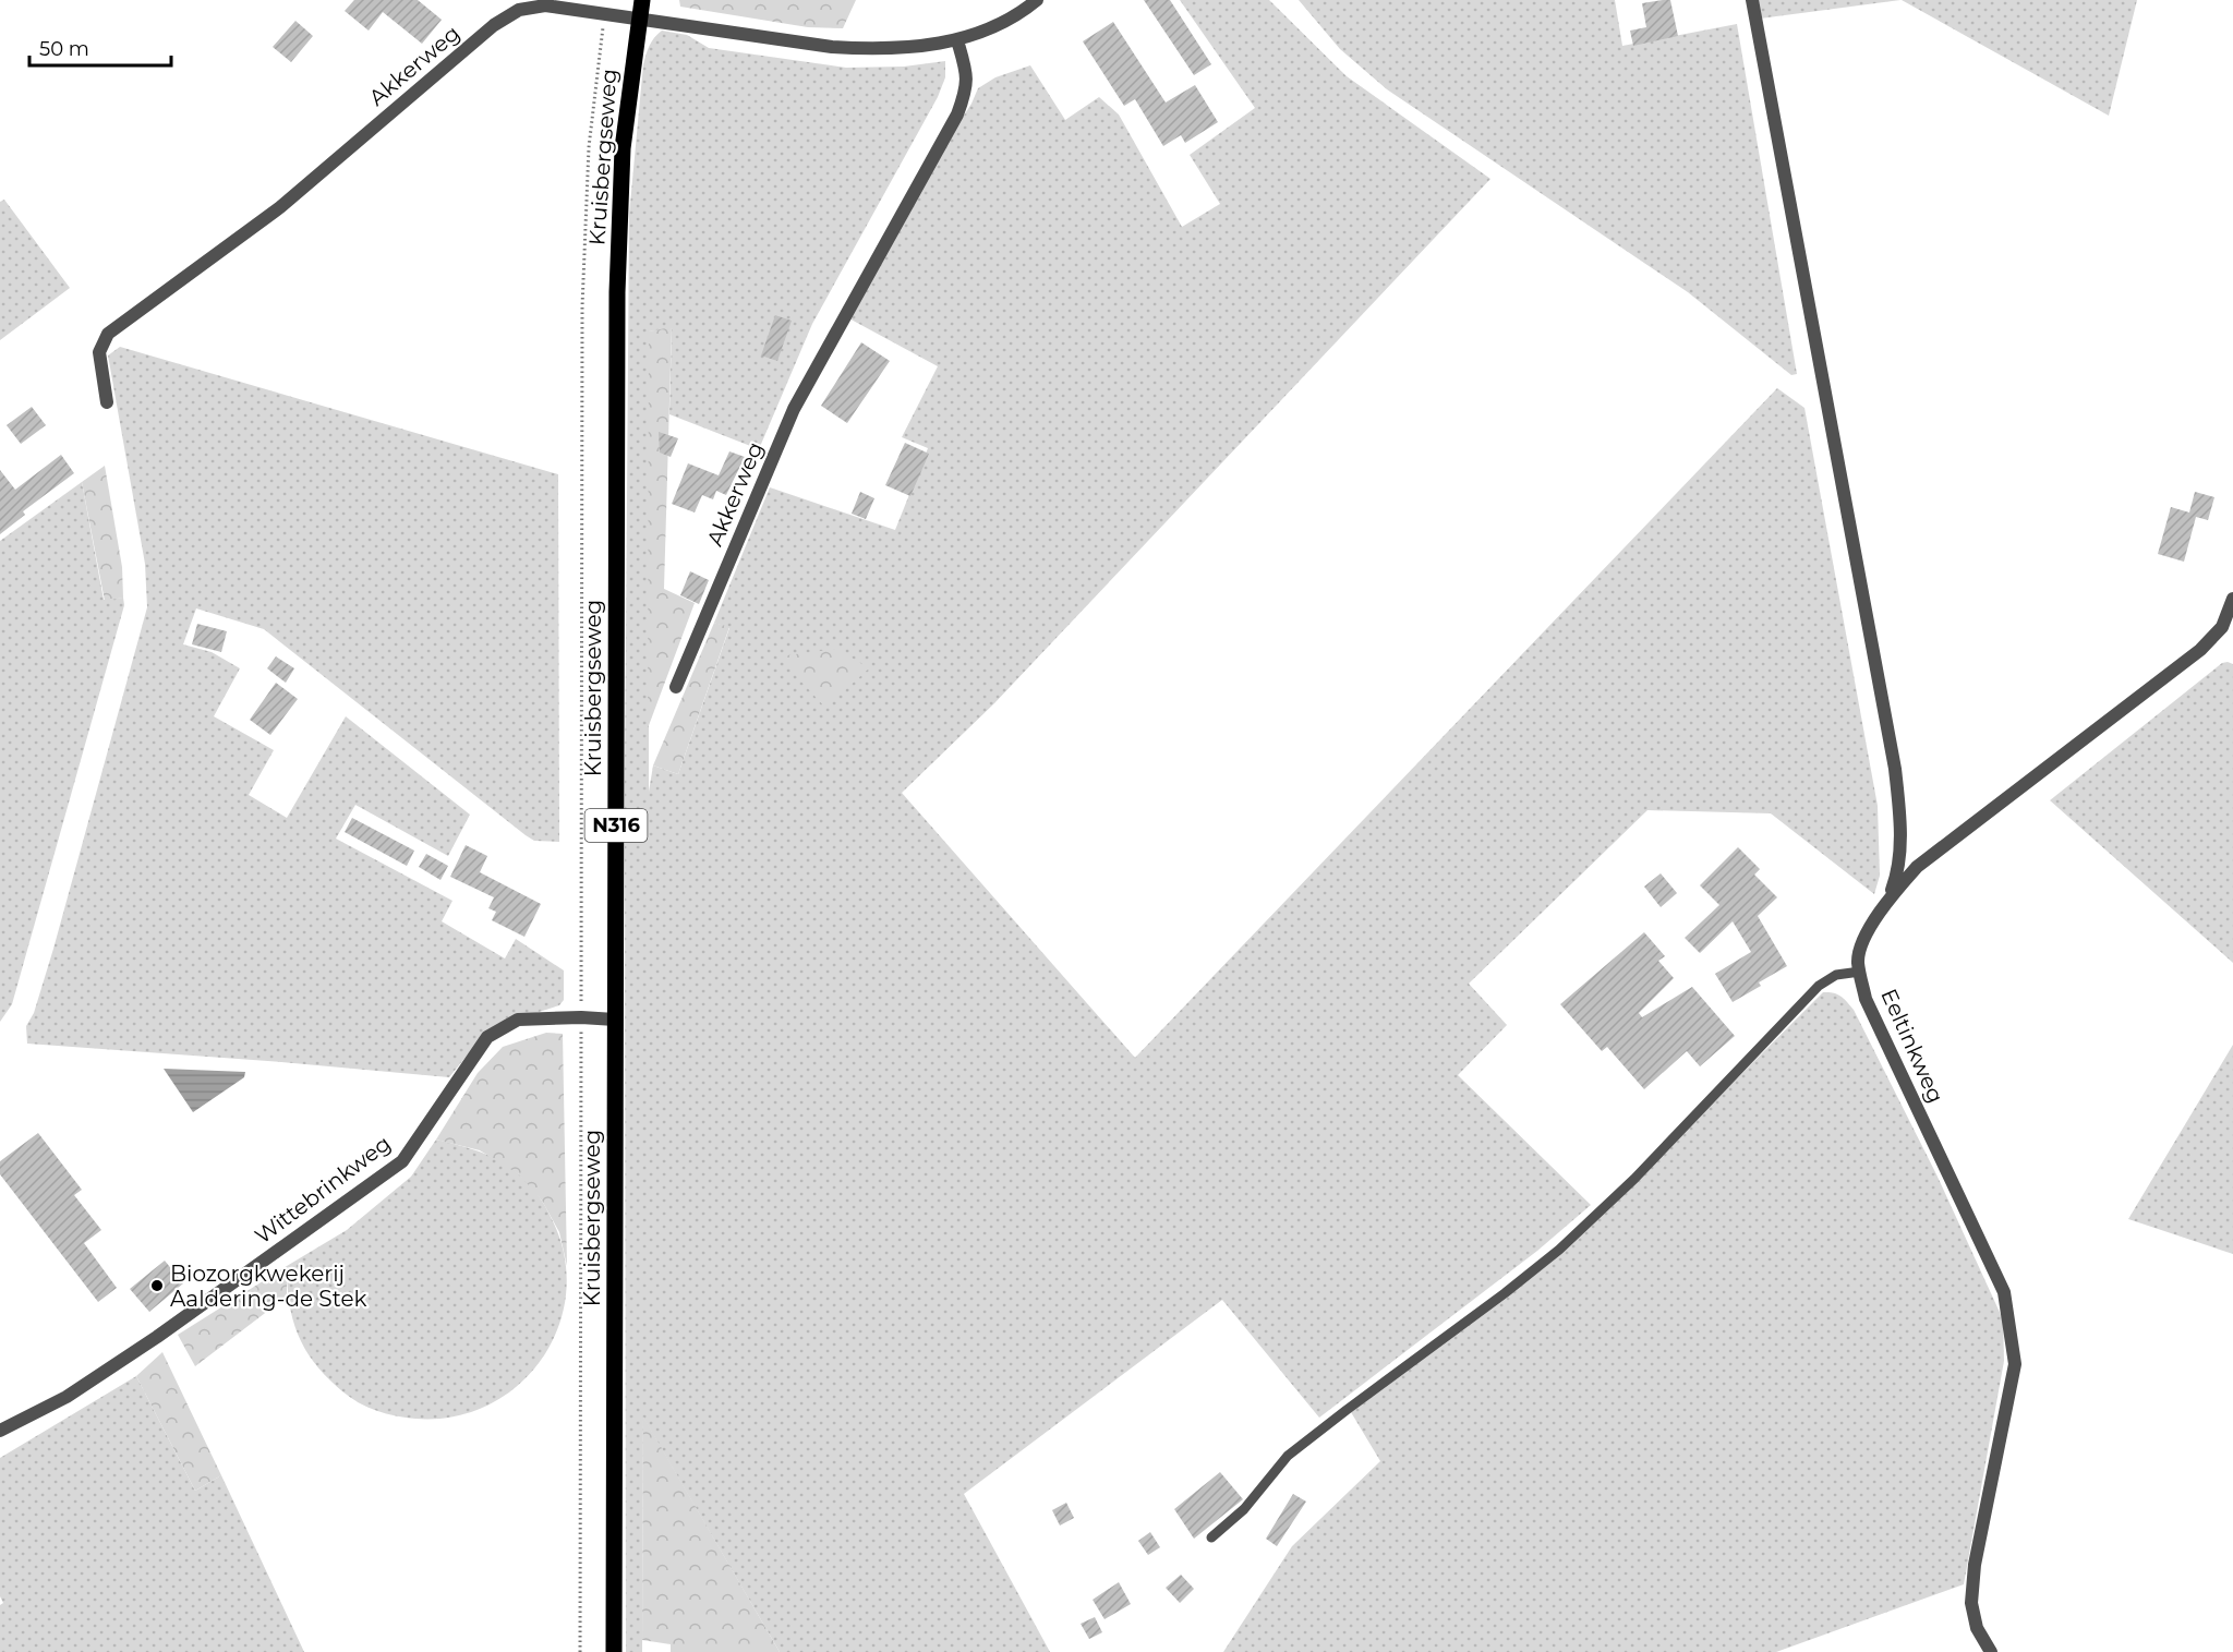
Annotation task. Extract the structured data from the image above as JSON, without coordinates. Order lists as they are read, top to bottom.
{
  "streets": {
    "main road": ["Kruisbergseweg", "N316"],
    "street": ["Akkerweg", "Eeltinkweg", "Wittebrinkweg"]
  },
  "crossings": [
    ["Akkerweg", "Kruisbergseweg"],
    ["Kruisbergseweg", "Wittebrinkweg"]
  ],
  "places": ["Biozorgkwekerij Aaldering-de Stek"],
  "scale_bar": "50 m"
}
